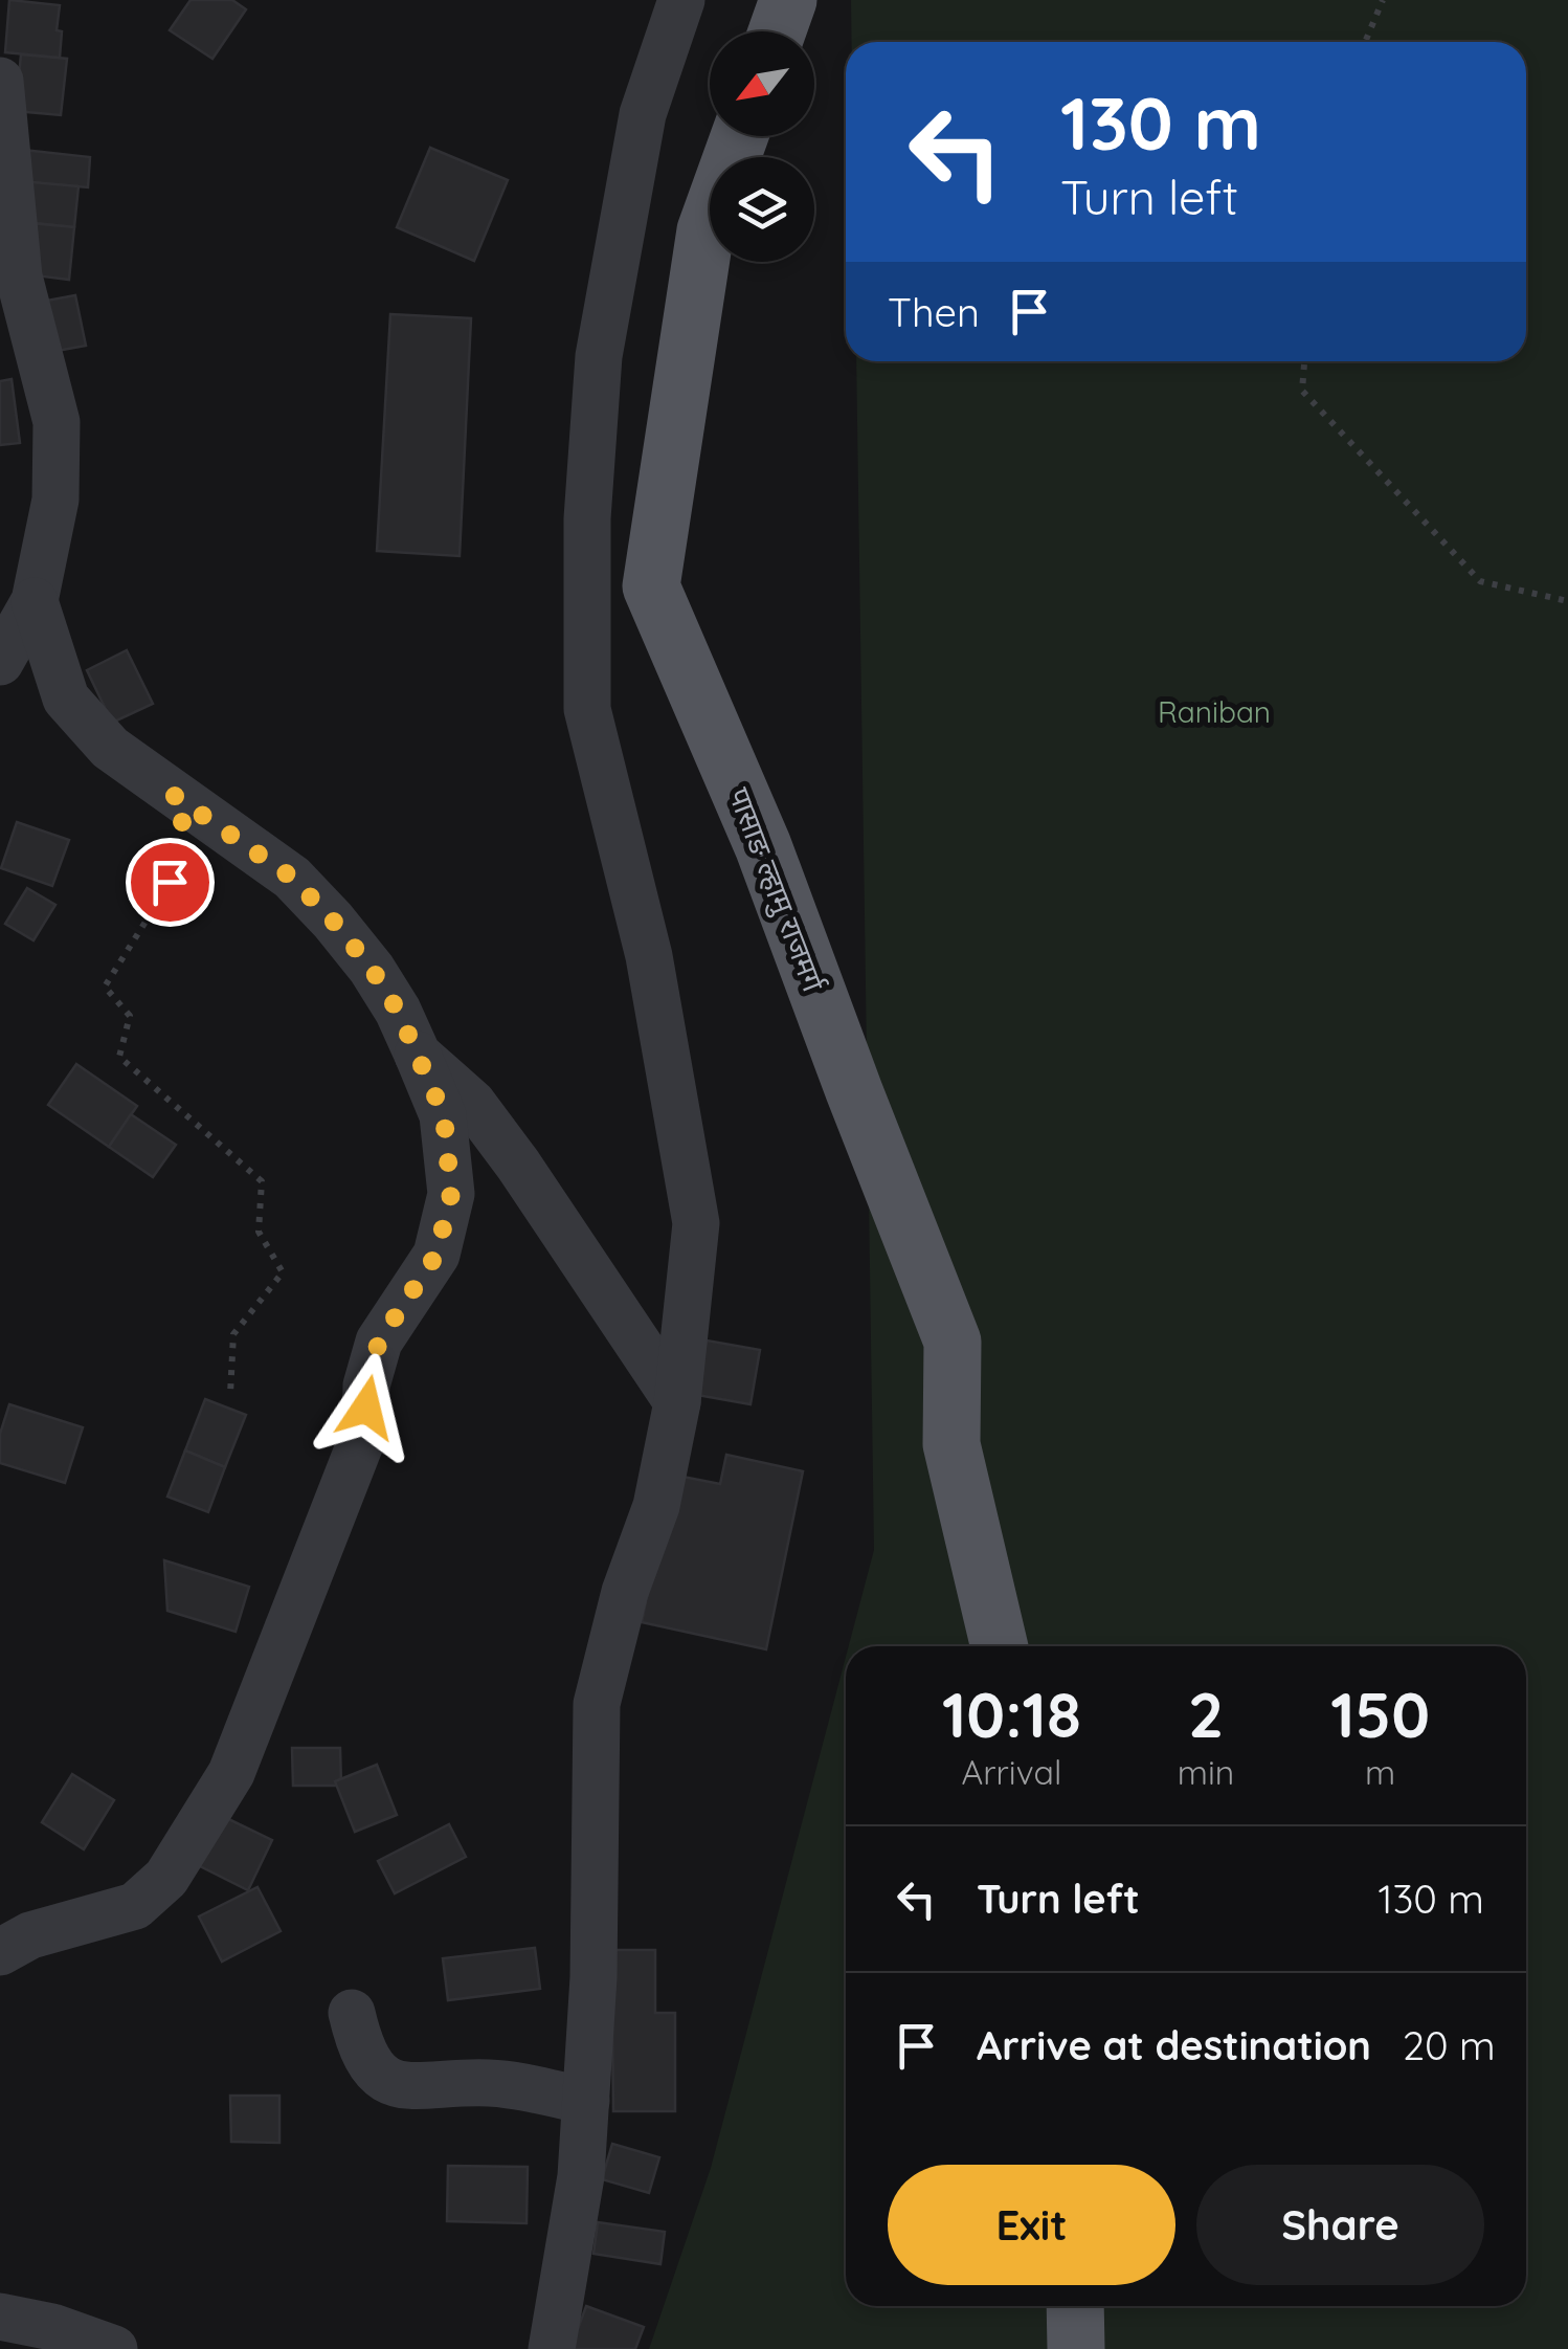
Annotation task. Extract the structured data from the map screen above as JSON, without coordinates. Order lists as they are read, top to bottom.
{
  "streets": {
    "main road": ["पासाङ ल्हामु राजमर्ग"]
  },
  "parks": ["Raniban"],
  "north": "bottom left",
  "page": {
    "turn": ["130 m", "Turn left"],
    "then": "Then",
    "eta": [
      "10:18",
      "Arrival",
      "2",
      "min",
      "150",
      "m"
    ],
    "list": [
      {
        "name": "Turn left",
        "value": "130 m"
      },
      {
        "name": "Arrive at destination",
        "value": "20 m"
      }
    ],
    "buttons": ["Exit", "Share"]
  }
}
